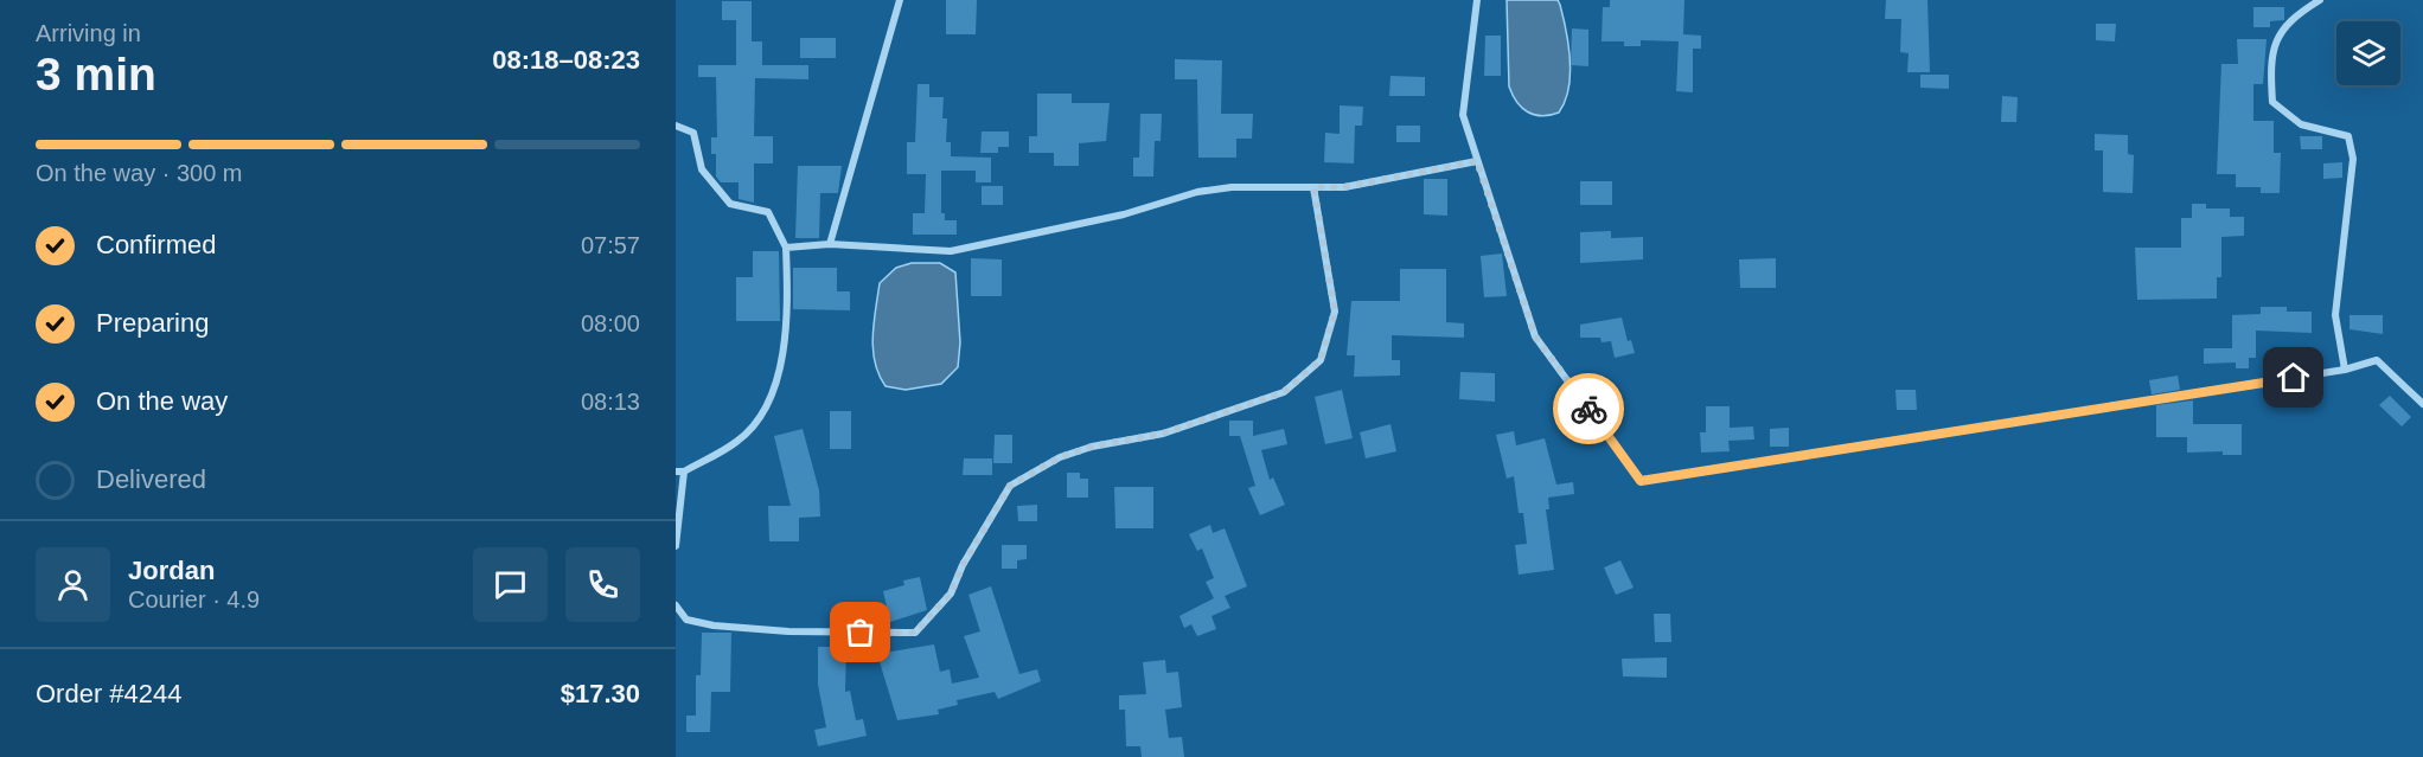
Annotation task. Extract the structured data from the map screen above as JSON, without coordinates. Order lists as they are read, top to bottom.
{
  "page": {
    "heading": ["3 min", "Arriving in", "08:18–08:23"],
    "panel": [
      "Jordan",
      "Courier · 4.9",
      "Order #4244",
      "$17.30"
    ],
    "bar": "On the way · 300 m",
    "list": [
      ["Confirmed", "07:57"],
      ["Preparing", "08:00"],
      ["On the way", "08:13"],
      "Delivered"
    ]
  }
}
